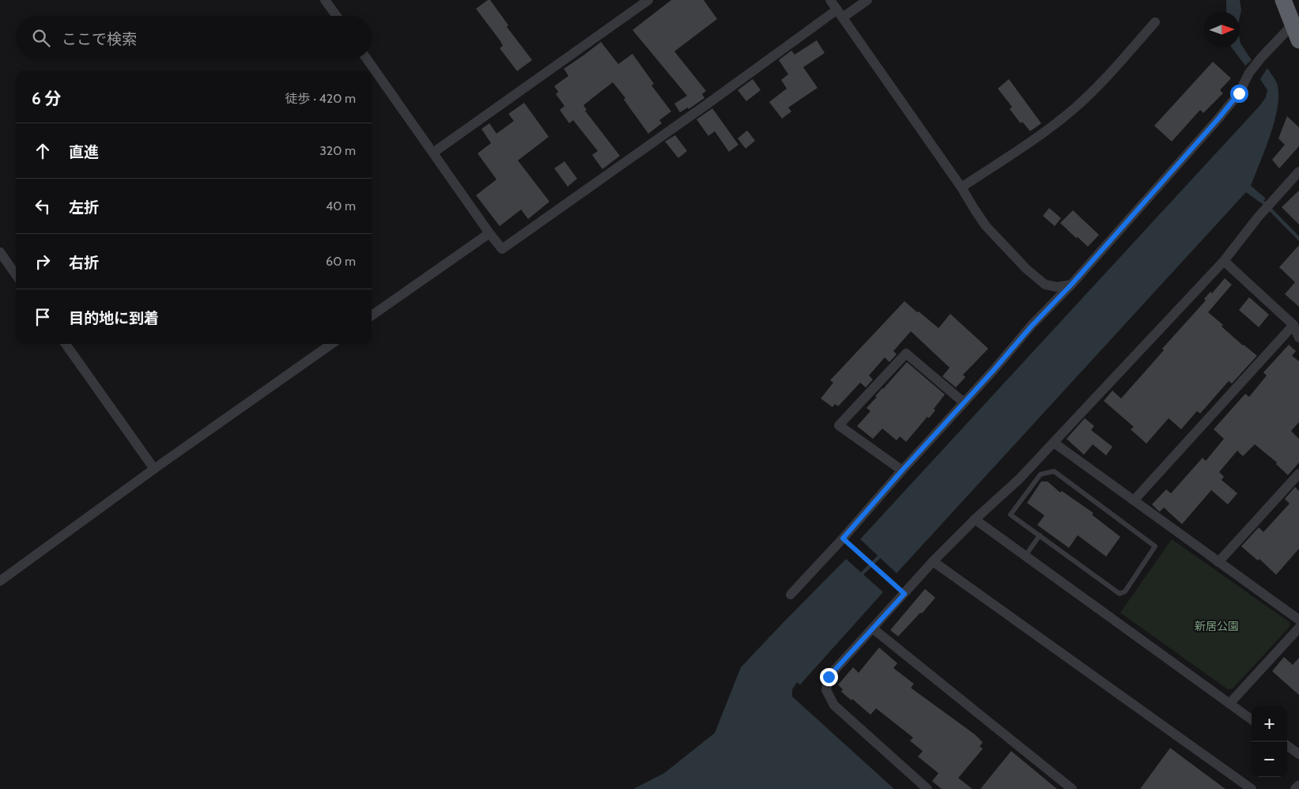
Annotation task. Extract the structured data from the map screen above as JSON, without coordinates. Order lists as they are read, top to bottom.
{
  "parks": ["新居公園"],
  "north": "right",
  "page": {
    "search": "ここで検索",
    "heading": ["6 分", "徒歩 · 420 m"],
    "list": [
      ["直進", "320 m"],
      ["左折", "40 m"],
      ["右折", "60 m"],
      "目的地に到着"
    ],
    "map_buttons": ["+", "−"]
  }
}
